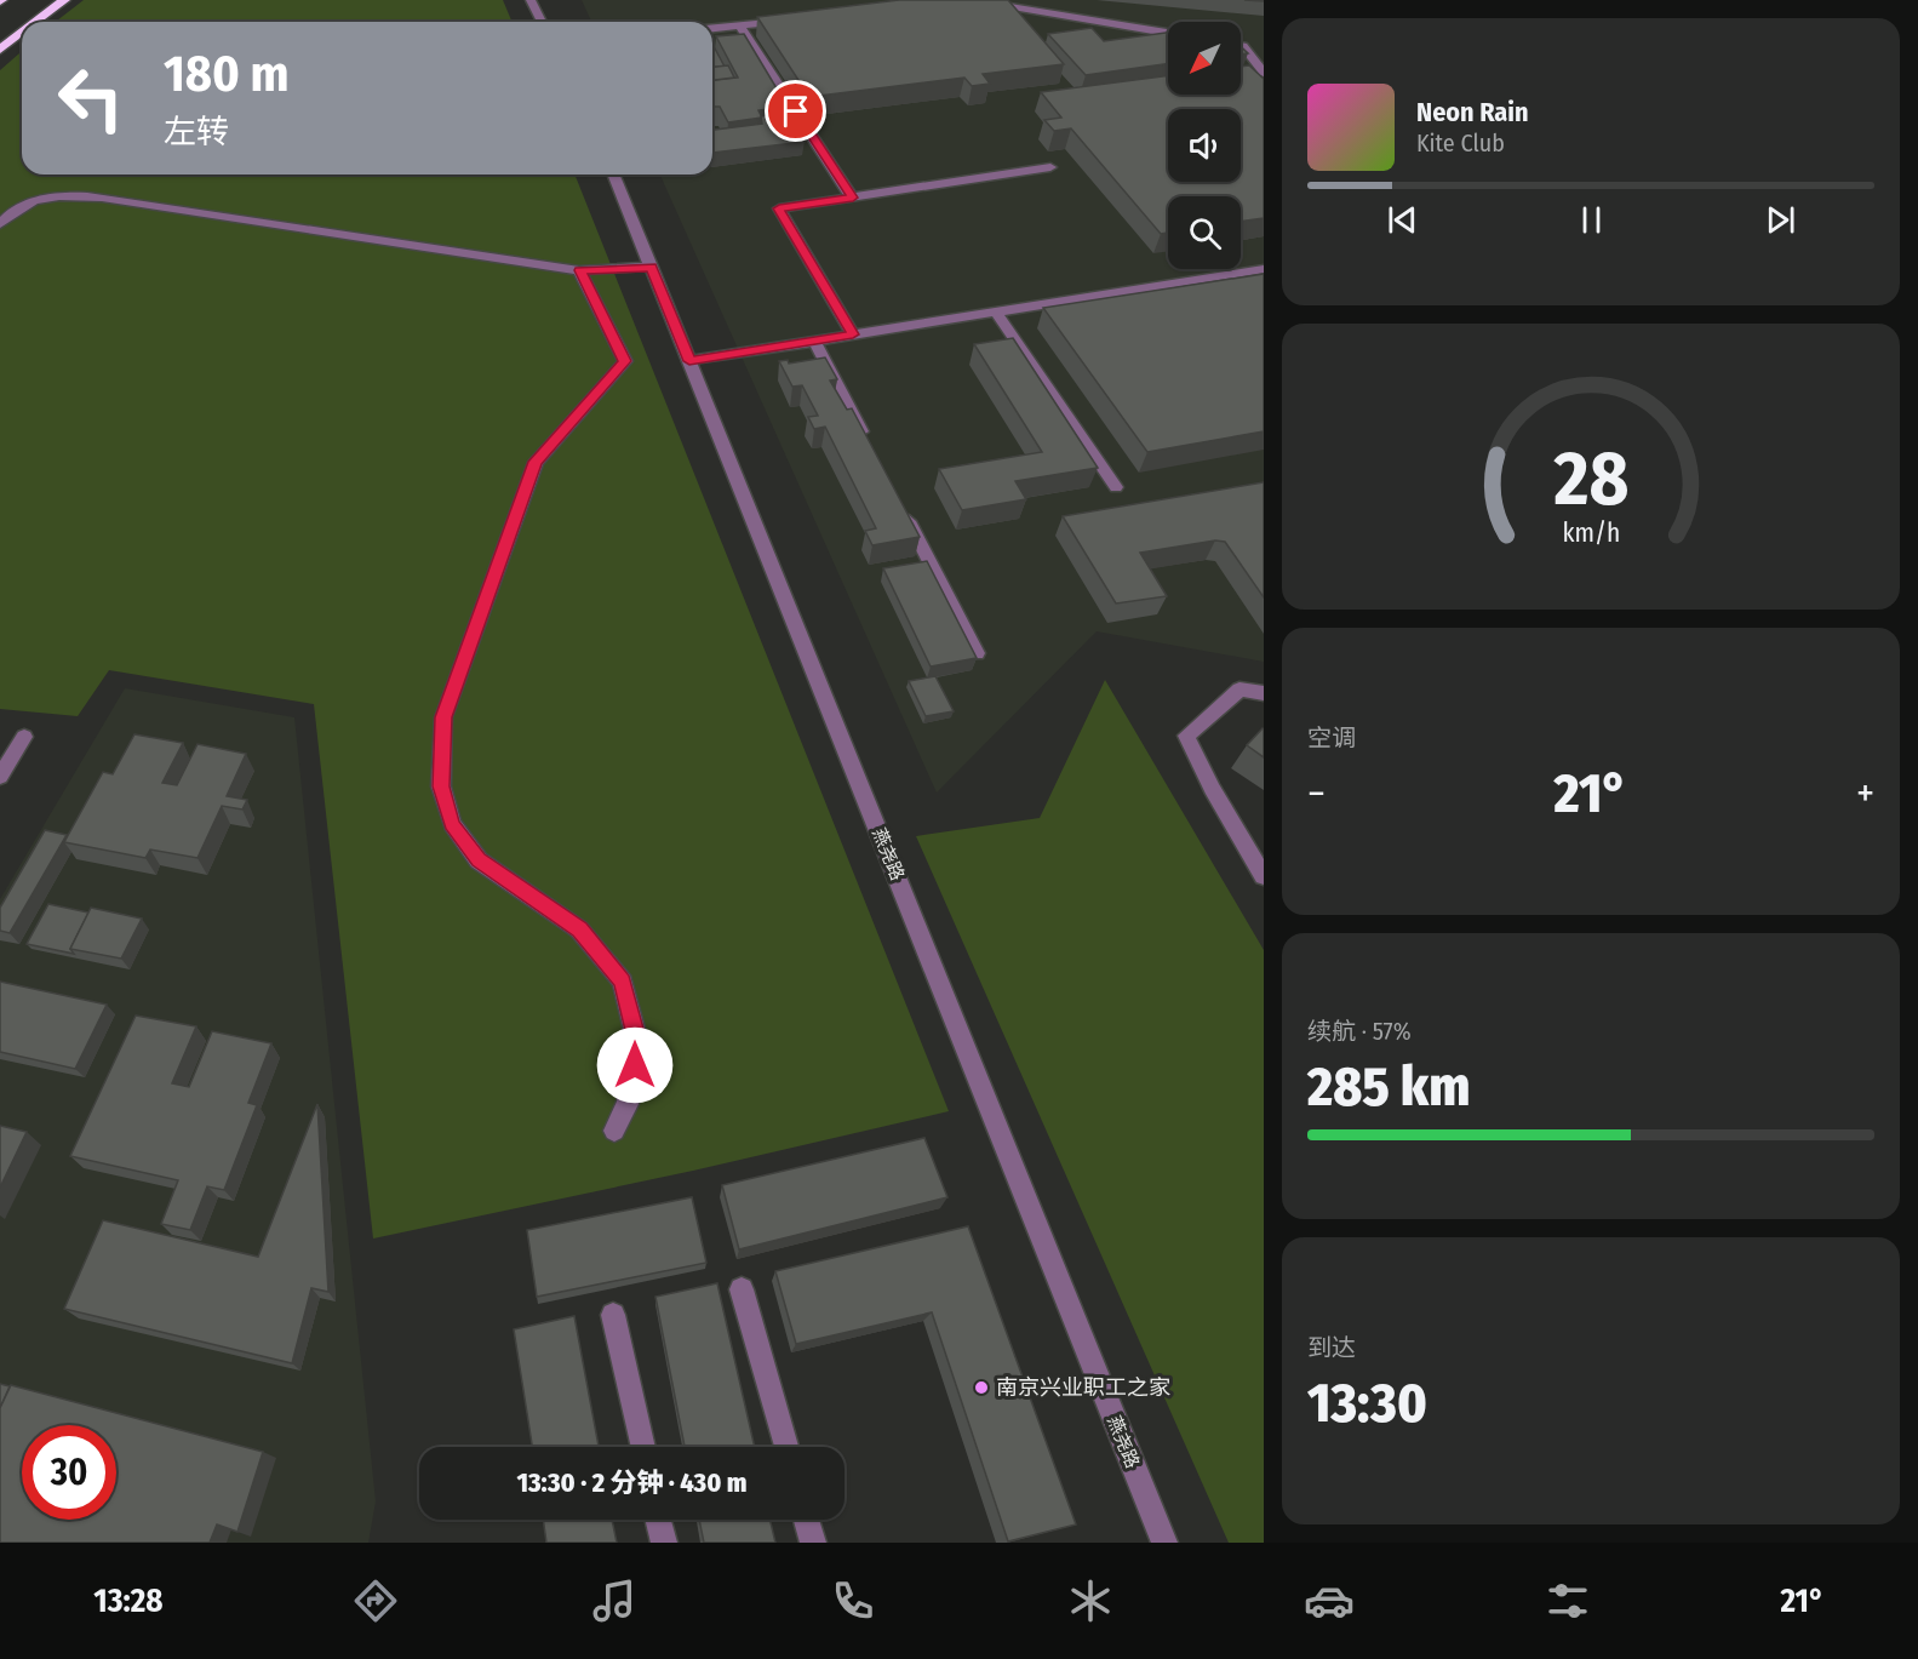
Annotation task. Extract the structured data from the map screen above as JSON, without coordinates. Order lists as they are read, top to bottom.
{
  "streets": {
    "street": ["燕尧路"]
  },
  "places": ["南京兴业职工之家"],
  "north": "bottom left",
  "page": {
    "turn": ["180 m", "左转"],
    "song": ["Neon Rain", "Kite Club"],
    "tile": [
      "空调",
      ["续航 · 57%", "285 km"],
      ["到达", "13:30"]
    ],
    "heat": ["−", "21°", "+"],
    "limit": "30",
    "trip": "13:30 · 2 分钟 · 430 m",
    "tabs": ["13:28", "21°"],
    "gauge": ["28", "km/h"]
  }
}
